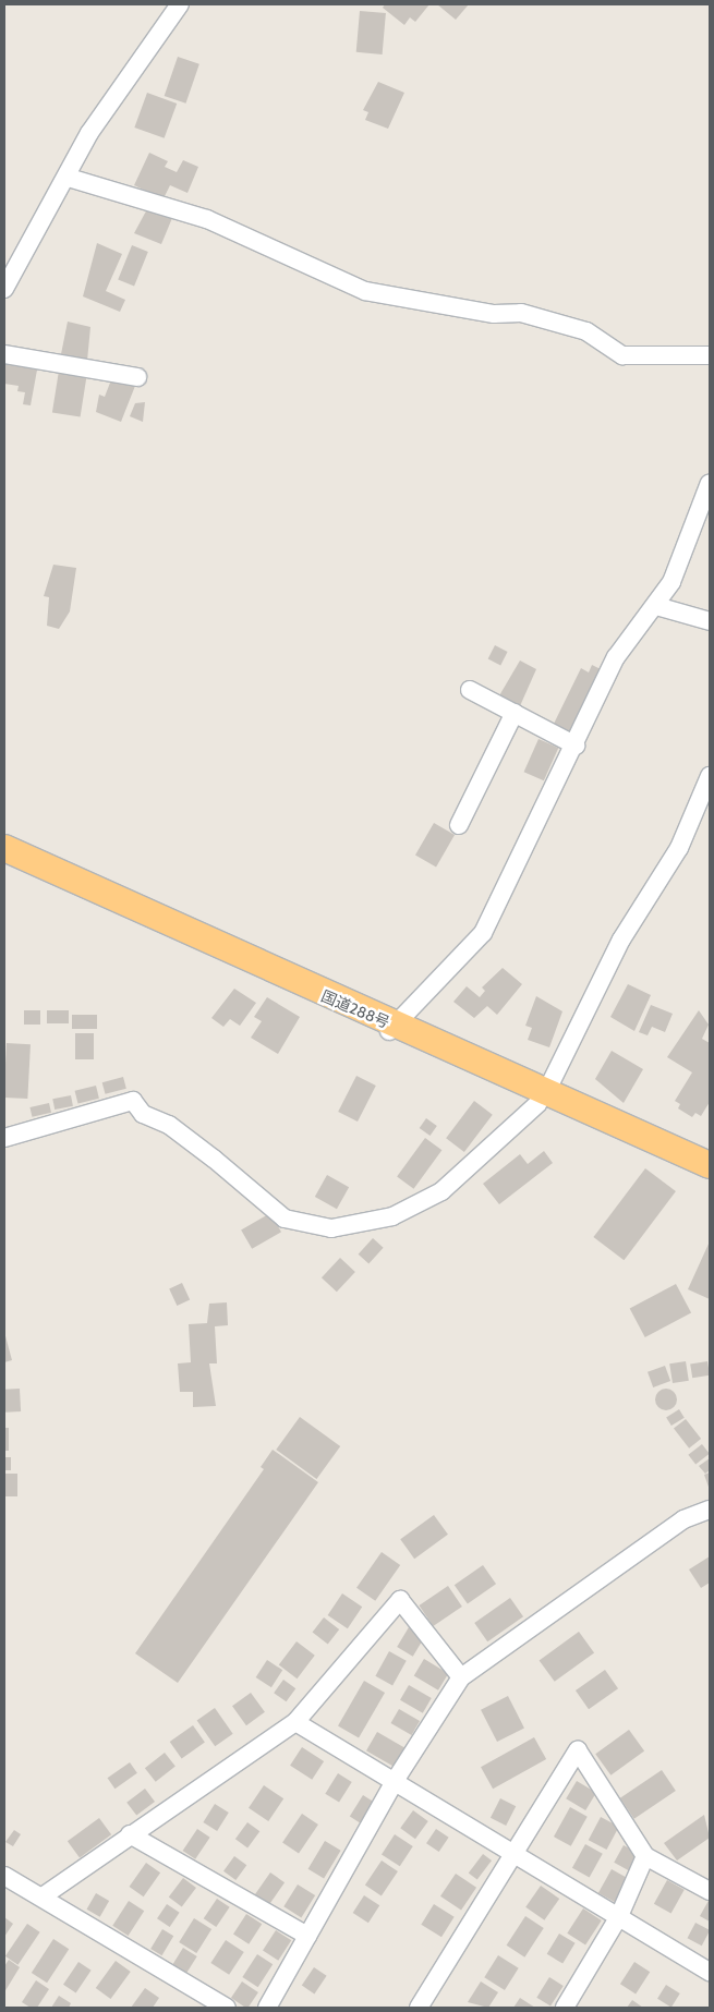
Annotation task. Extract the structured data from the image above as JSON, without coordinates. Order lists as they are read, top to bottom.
{
  "streets": {
    "highway": ["国道288号"]
  }
}
